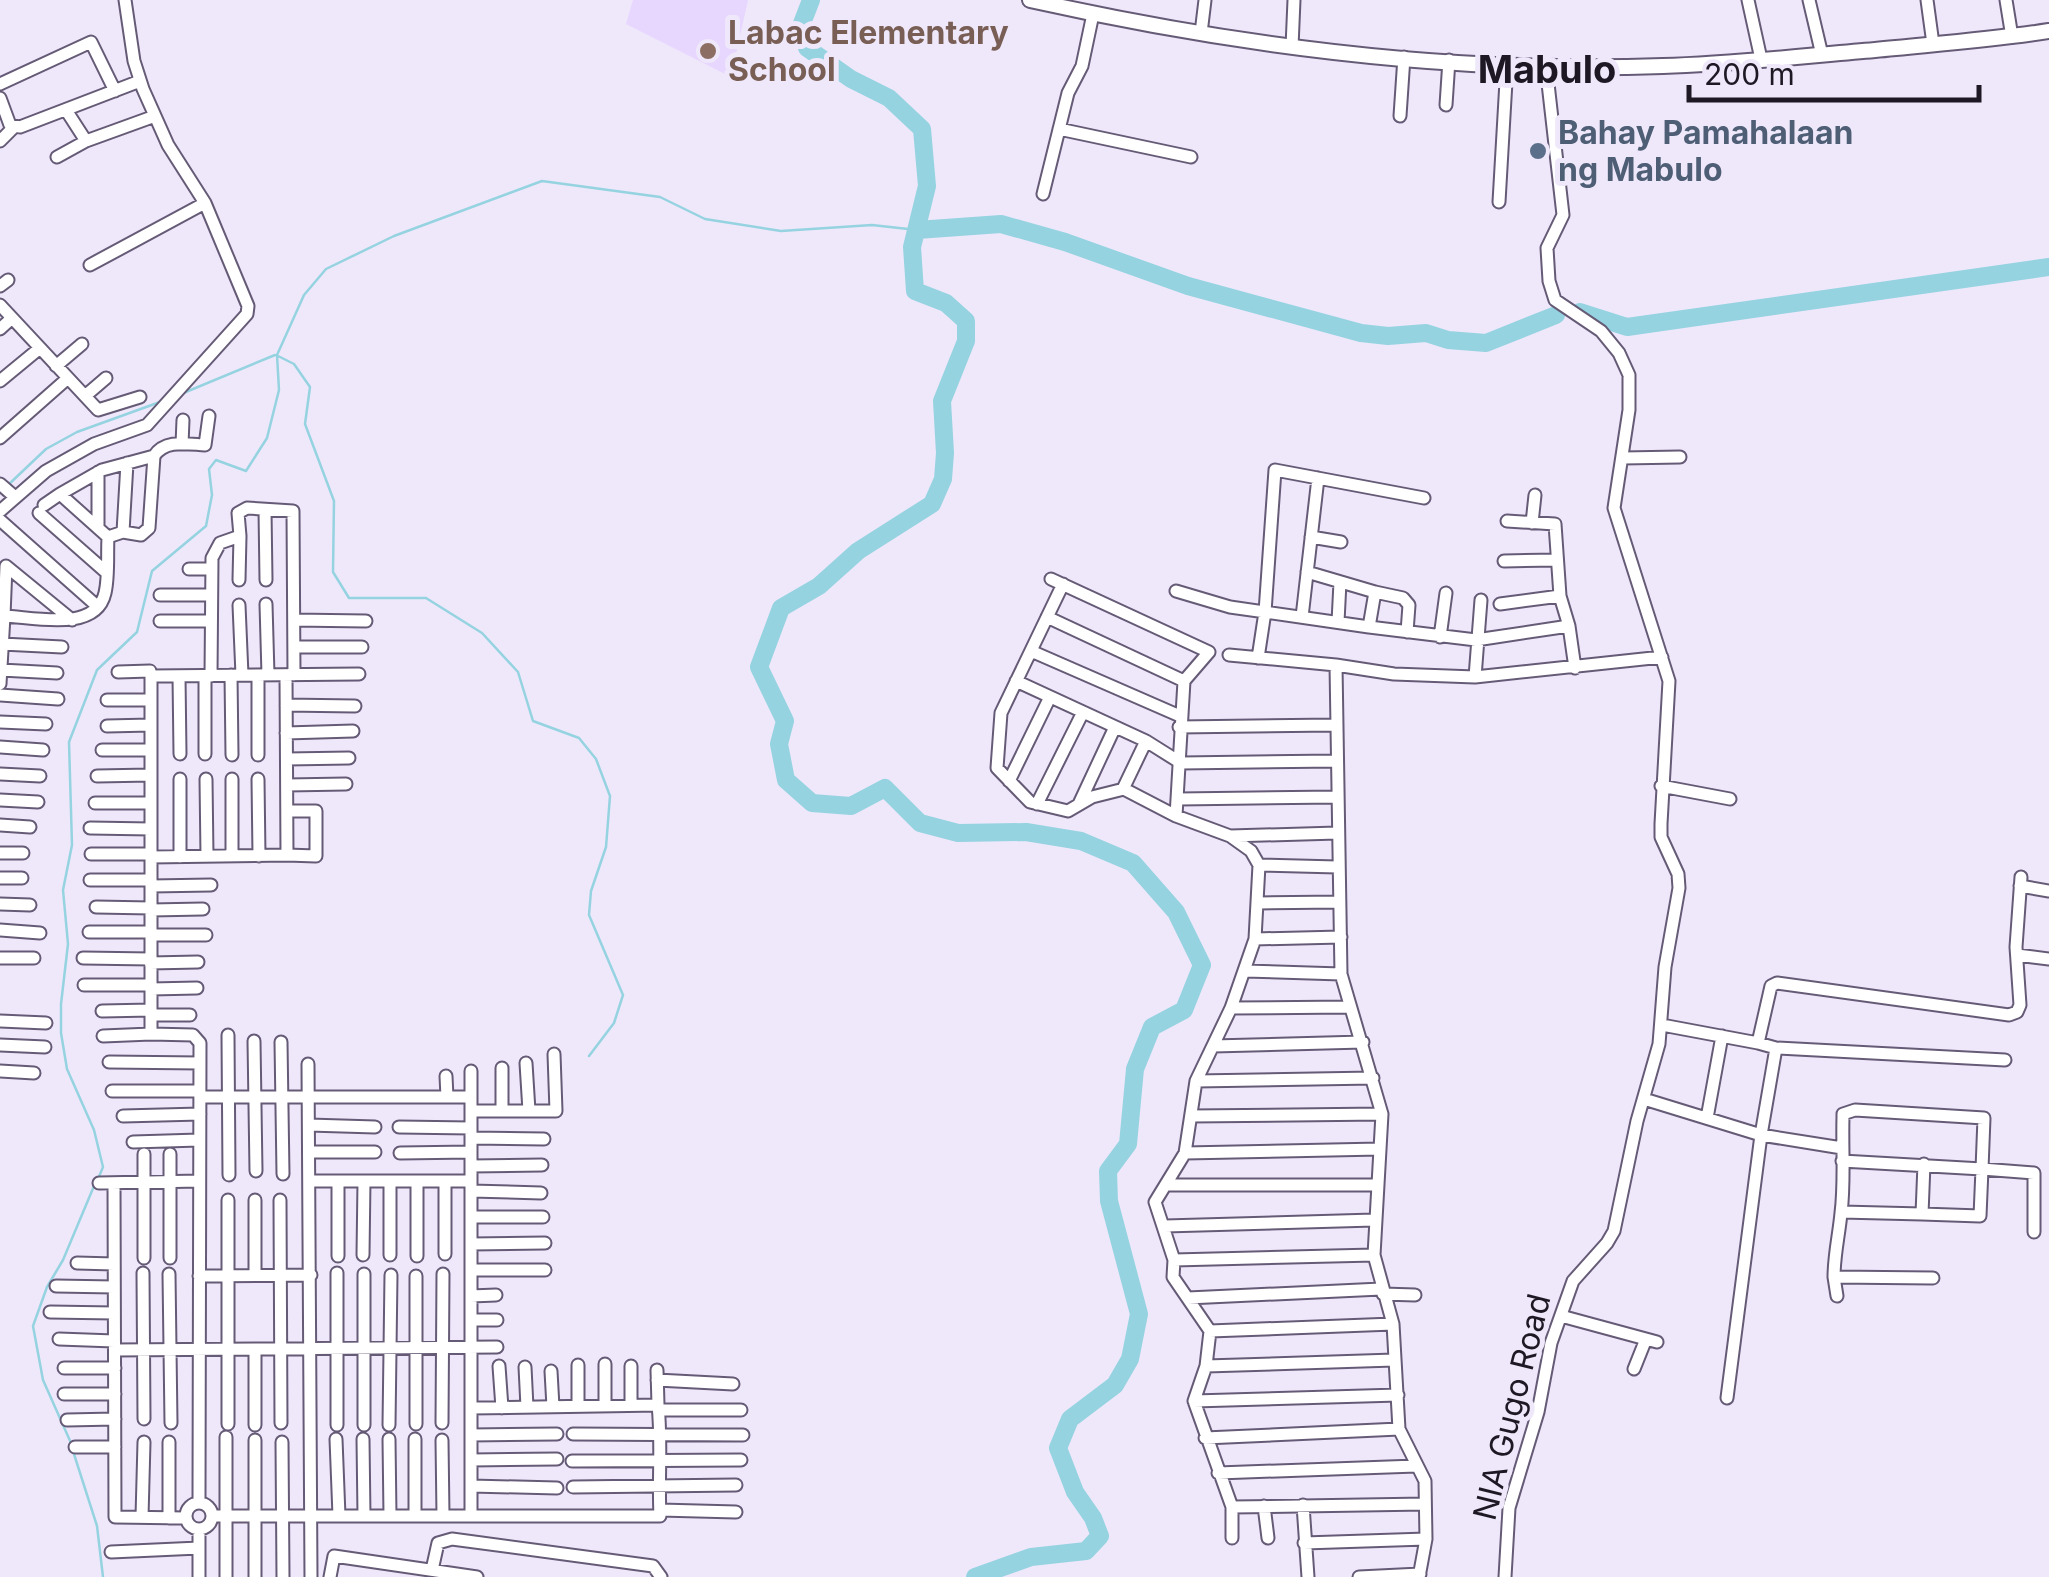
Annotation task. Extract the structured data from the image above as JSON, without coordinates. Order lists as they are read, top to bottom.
{
  "streets": {
    "street": ["NIA Gugo Road"]
  },
  "districts": ["Mabulo"],
  "places": ["Labac Elementary School", "Bahay Pamahalaan ng Mabulo"],
  "scale_bar": "200 m"
}
